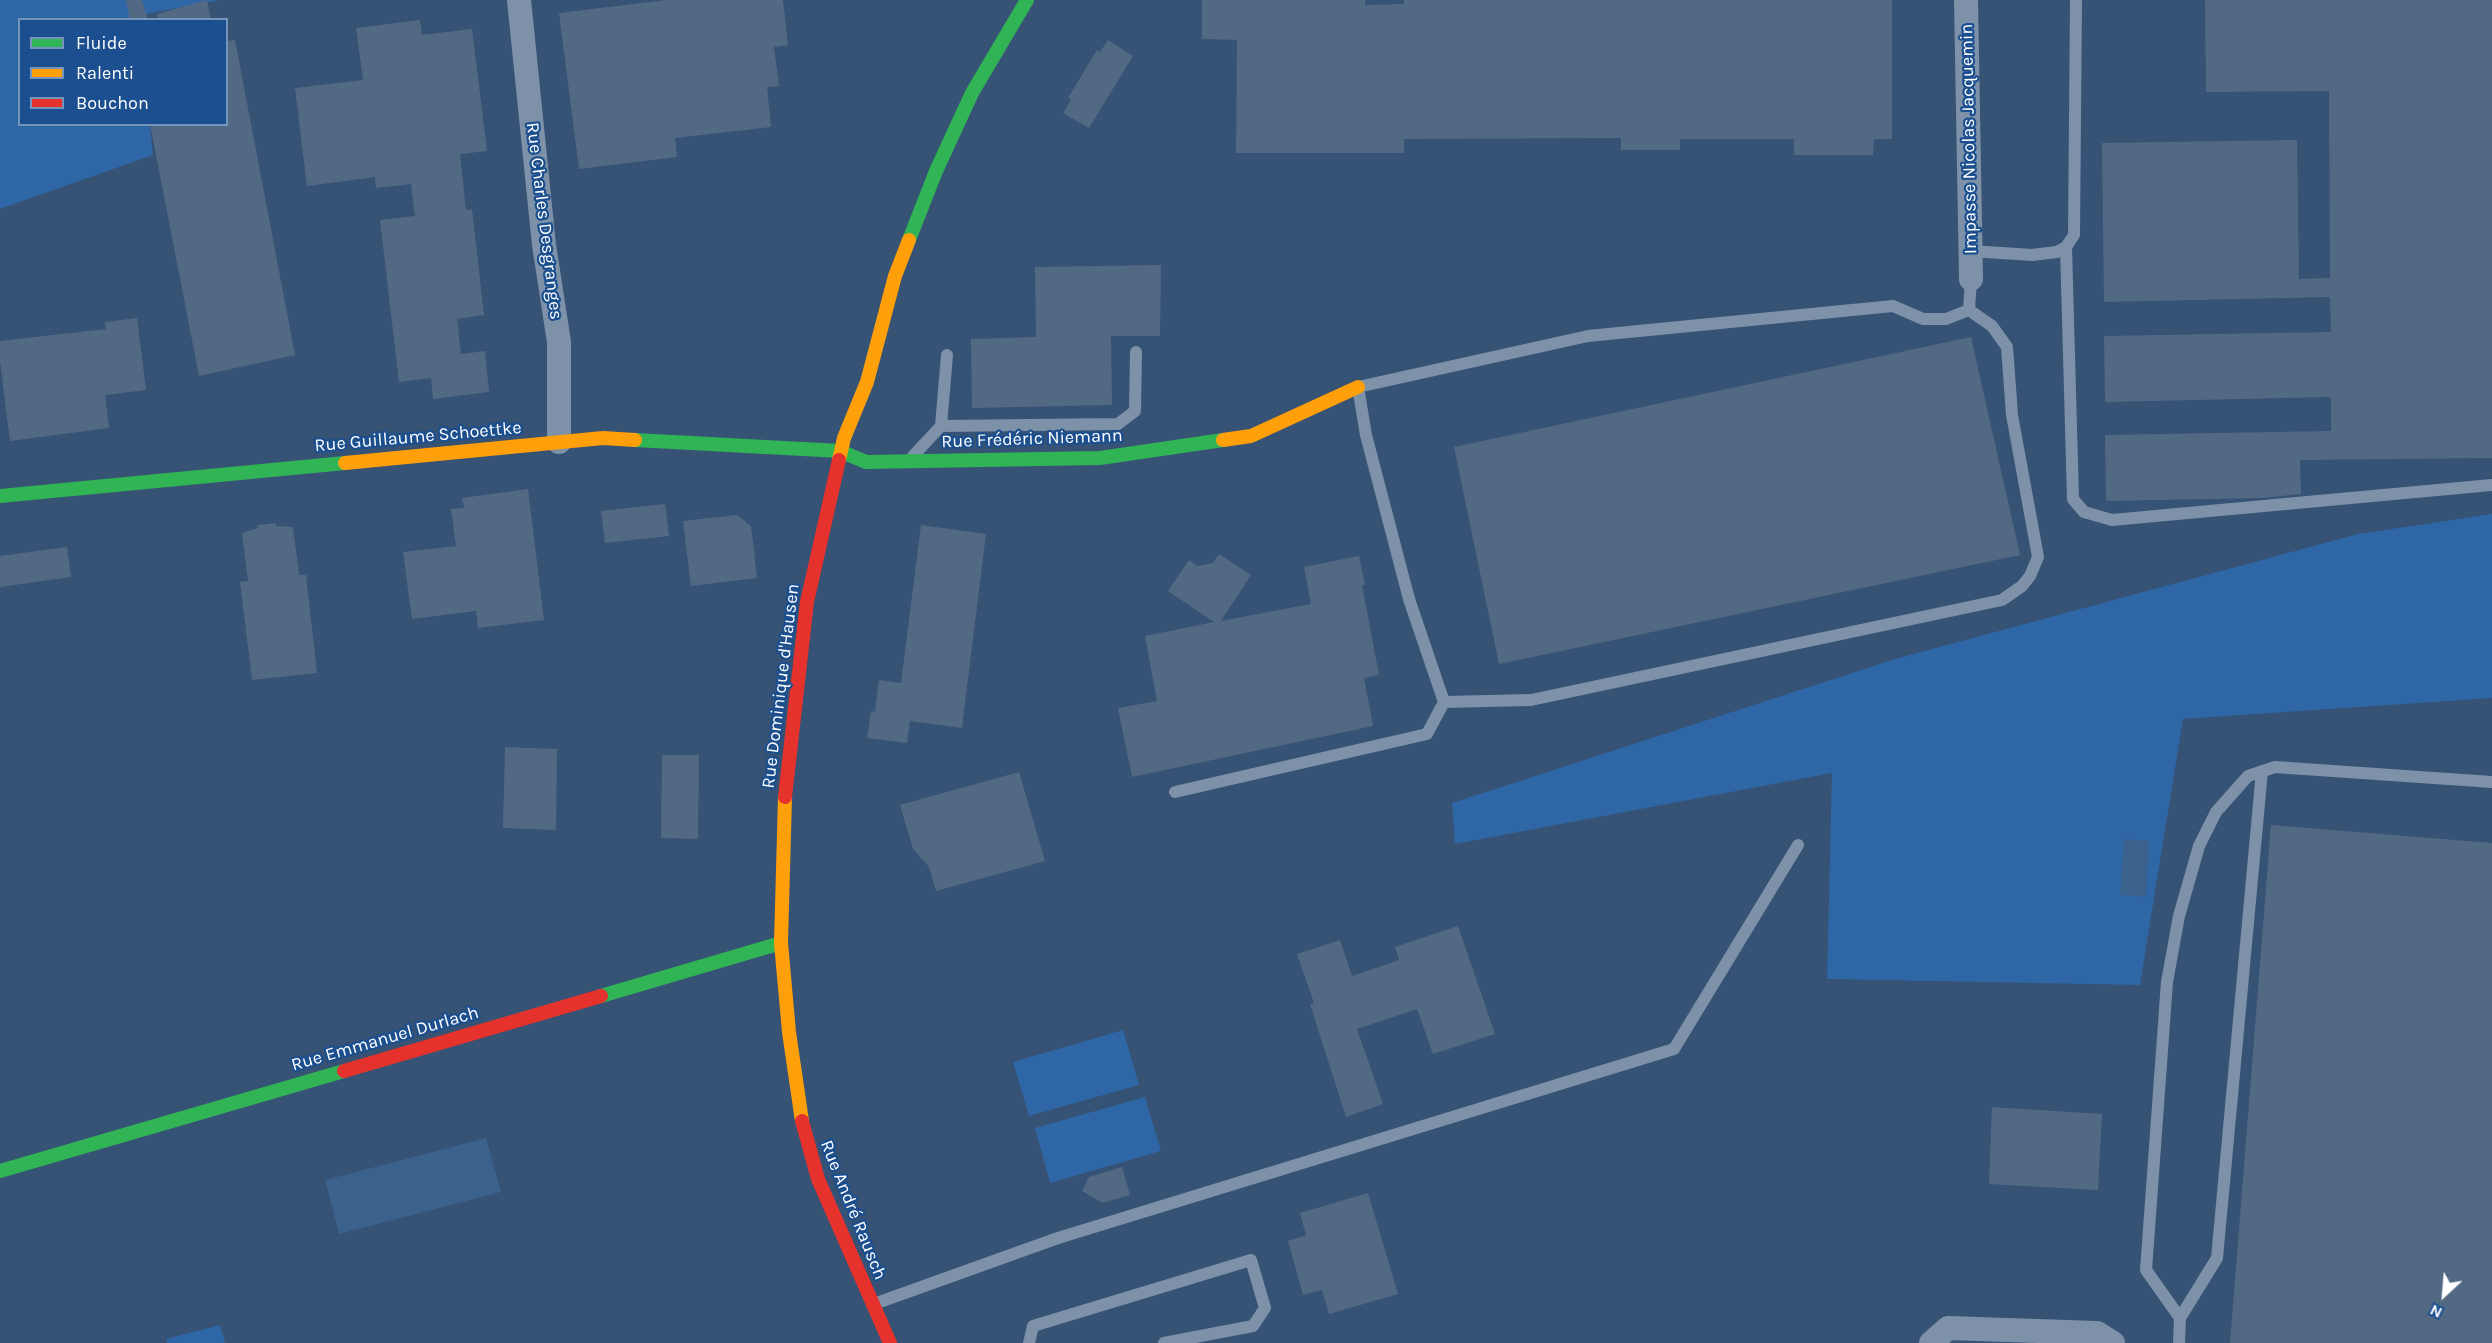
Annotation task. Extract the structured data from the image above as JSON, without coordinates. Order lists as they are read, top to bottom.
{
  "streets": {
    "street": [
      "Impasse Nicolas Jacquemin",
      "Rue Charles Desgranges",
      "Rue Guillaume Schoettke",
      "Rue Frédéric Niemann",
      "Rue Dominique d'Hausen",
      "Rue Emmanuel Durlach",
      "Rue André Rausch"
    ]
  },
  "crossings": [
    ["Rue Charles Desgranges", "Rue Guillaume Schoettke"],
    ["Rue Guillaume Schoettke", "Rue Frédéric Niemann"],
    ["Rue Guillaume Schoettke", "Rue Dominique d'Hausen"],
    ["Rue Frédéric Niemann", "Rue Dominique d'Hausen"],
    ["Rue Dominique d'Hausen", "Rue Emmanuel Durlach"],
    ["Rue Dominique d'Hausen", "Rue André Rausch"],
    ["Rue Emmanuel Durlach", "Rue André Rausch"]
  ],
  "legend": ["Fluide", "Ralenti", "Bouchon"],
  "north": "bottom left"
}
